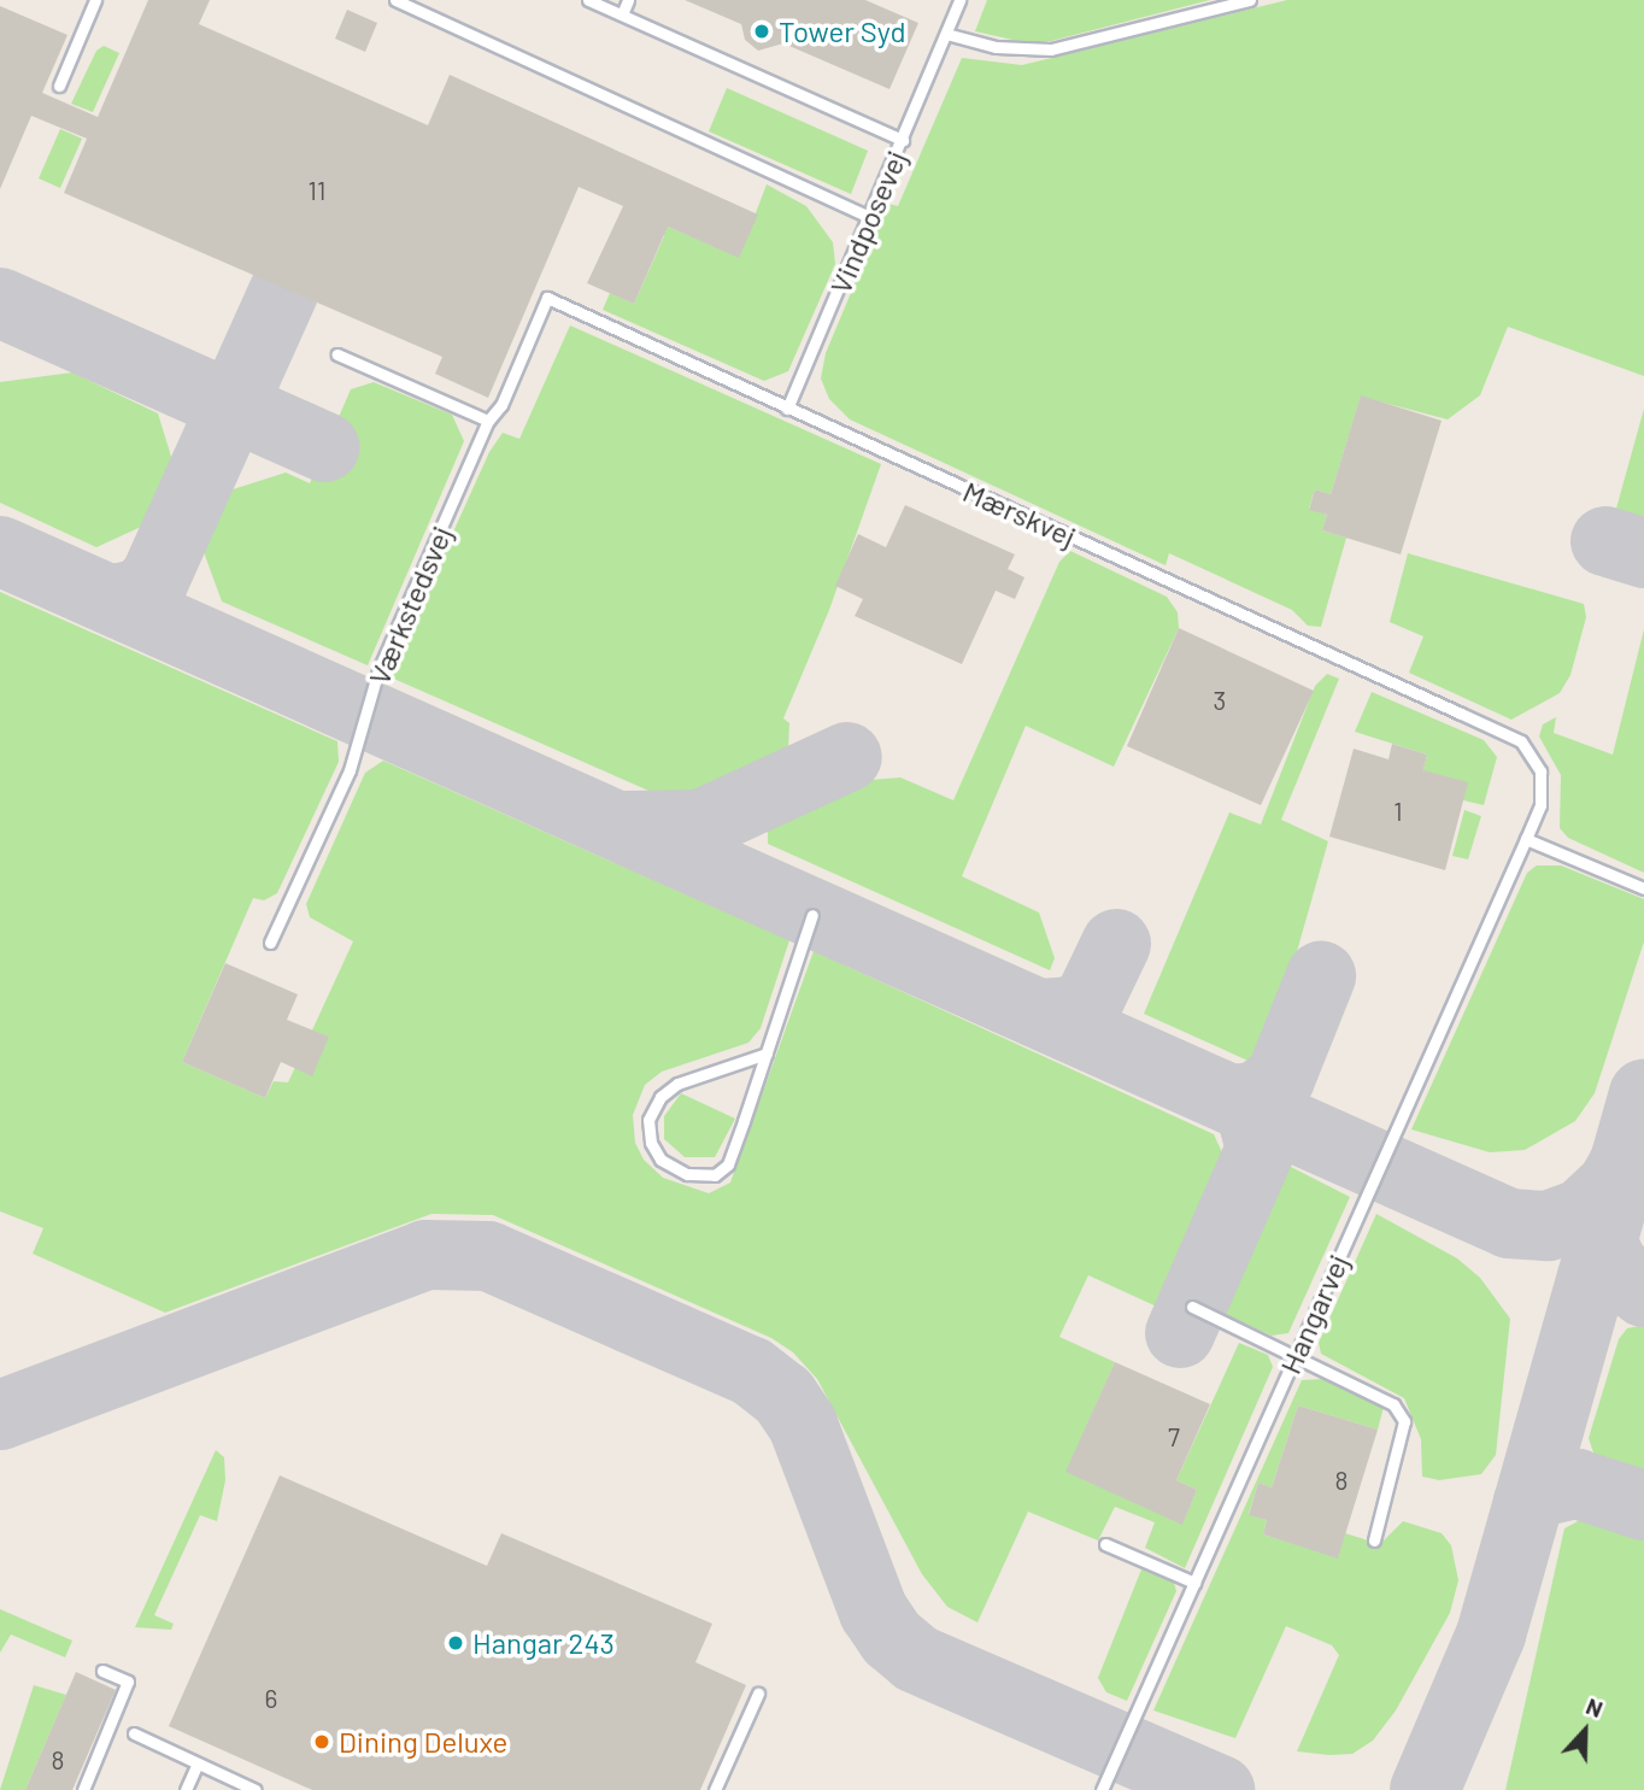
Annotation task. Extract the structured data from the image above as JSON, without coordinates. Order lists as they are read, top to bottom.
{
  "streets": {
    "lane": [
      "Vindposevej",
      "Mærskvej",
      "Værkstedsvej",
      "Hangarvej"
    ]
  },
  "crossings": [
    ["Vindposevej", "Mærskvej"],
    ["Mærskvej", "Værkstedsvej"],
    ["Mærskvej", "Hangarvej"]
  ],
  "places": ["Tower Syd", "Hangar 243", "Dining Deluxe"],
  "house_numbers": [
    "11",
    "3",
    "1",
    "7",
    "8",
    "6",
    "8"
  ],
  "north": "top"
}
